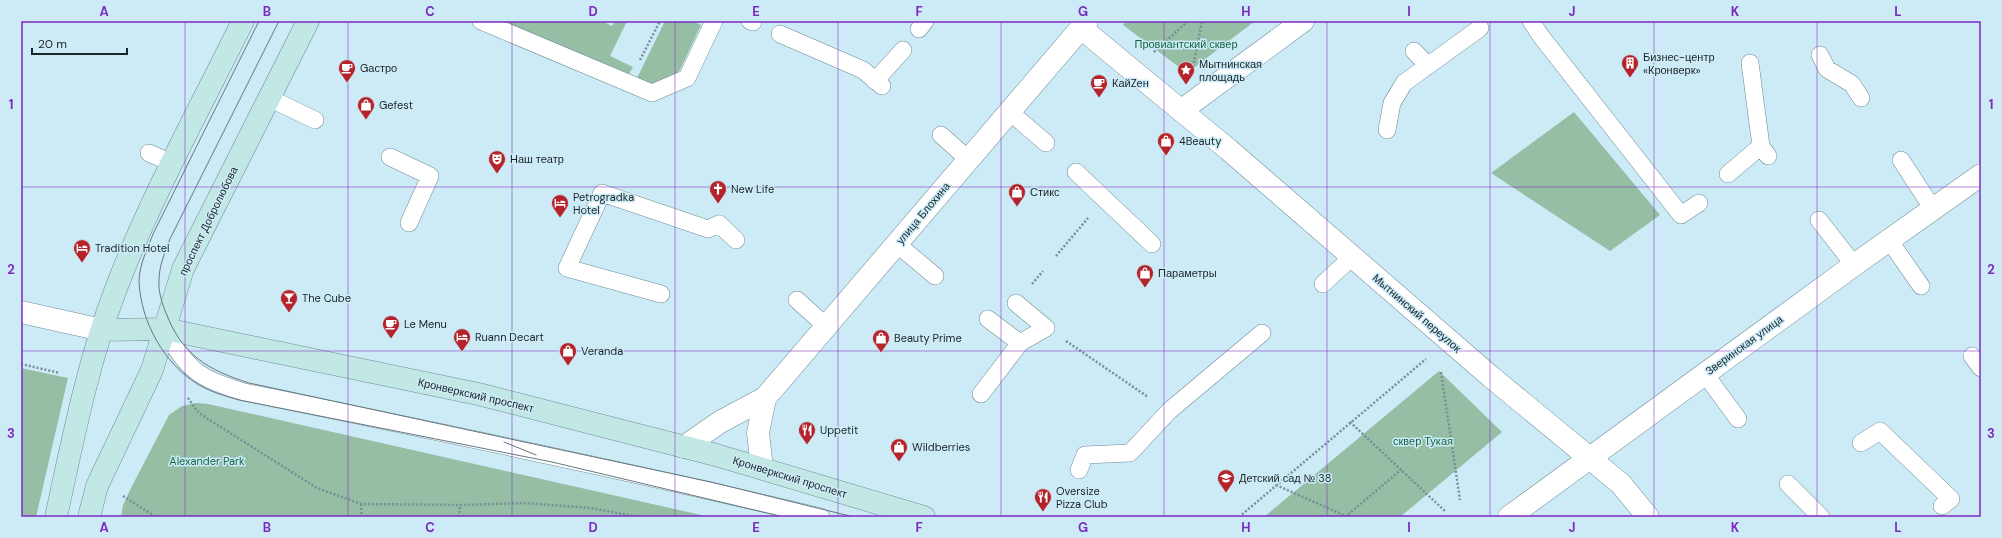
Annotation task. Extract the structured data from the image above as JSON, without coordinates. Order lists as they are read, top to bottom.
{
  "streets": {
    "main road": ["проспект Добролюбова", "Кронверкский проспект"],
    "street": ["улица Блохина", "Мытнинский переулок", "Зверинская улица"]
  },
  "crossings": [
    ["улица Блохина", "Мытнинский переулок"],
    ["улица Блохина", "Кронверкский проспект"],
    ["проспект Добролюбова", "Кронверкский проспект"],
    ["Мытнинский переулок", "Зверинская улица"]
  ],
  "parks": ["Провиантский сквер", "сквер Тукая", "Alexander Park"],
  "places": {
    "building": ["Бизнес-центр «Кронверк»"],
    "cafe": ["Gастро", "КайZен", "Le Menu"],
    "place": ["Мытнинская площадь"],
    "shop": [
      "Gefest",
      "4Beauty",
      "Стикс",
      "Параметры",
      "Beauty Prime",
      "Veranda",
      "Wildberries"
    ],
    "theatre": ["Наш театр"],
    "church": ["New Life"],
    "hotel": ["Petrogradka Hotel", "Tradition Hotel", "Ruann Decart"],
    "bar": ["The Cube"],
    "restaurant": ["Uppetit", "Oversize Pizza Club"],
    "school or university": ["Детский сад № 38"]
  },
  "scale_bar": "20 m",
  "grid": {
    "columns": [
      "A",
      "B",
      "C",
      "D",
      "E",
      "F",
      "G",
      "H",
      "I",
      "J",
      "K",
      "L"
    ],
    "rows": ["1", "2", "3"]
  }
}
